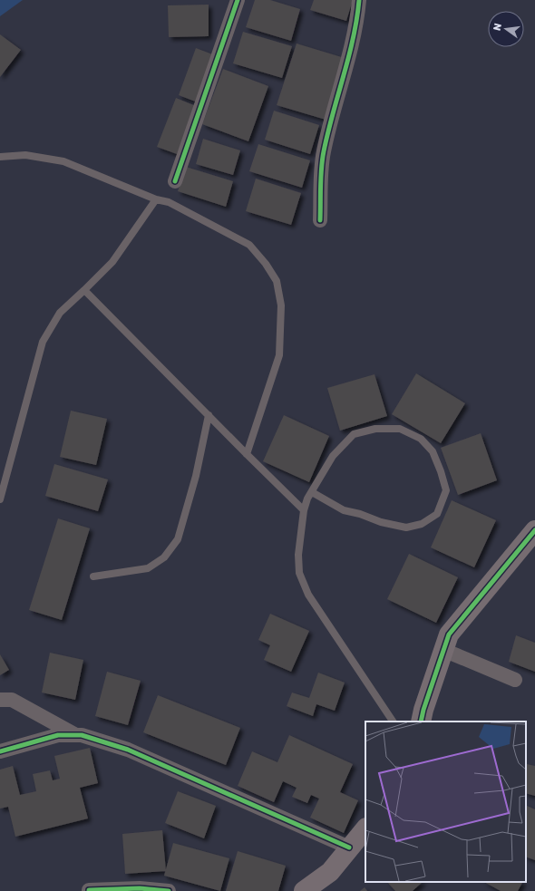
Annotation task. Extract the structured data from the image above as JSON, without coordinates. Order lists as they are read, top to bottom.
{
  "north": "left"
}
